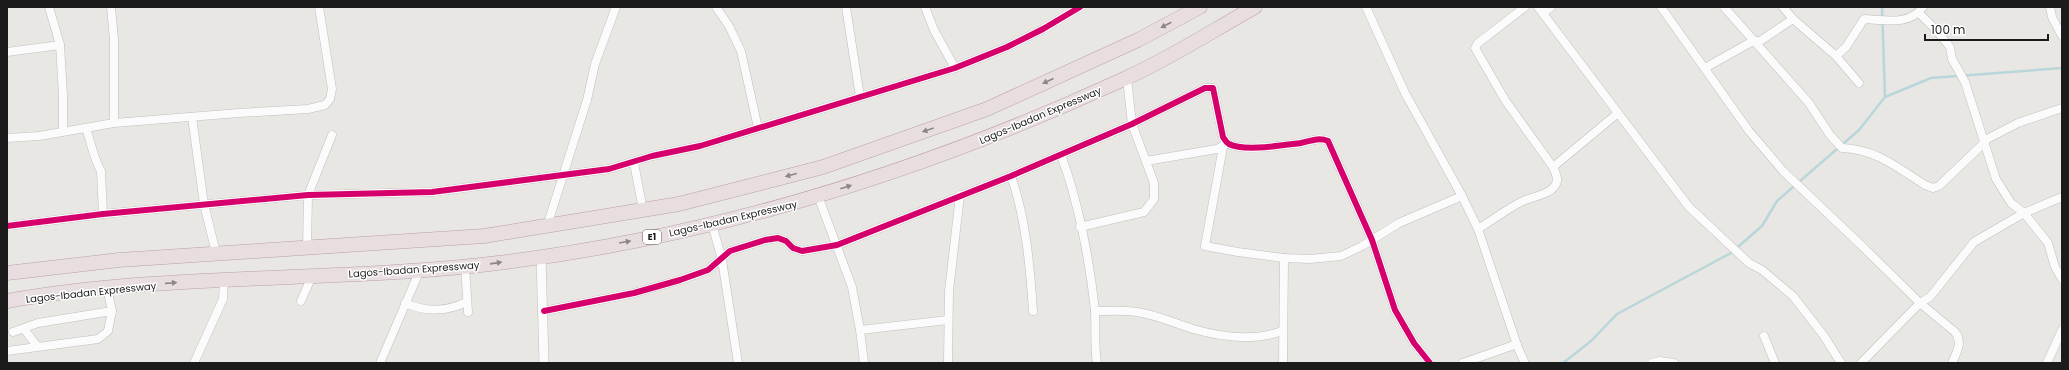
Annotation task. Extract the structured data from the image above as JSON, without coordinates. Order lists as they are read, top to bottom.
{
  "streets": {
    "highway": ["Lagos-Ibadan Expressway", "E1"]
  },
  "scale_bar": "100 m"
}
